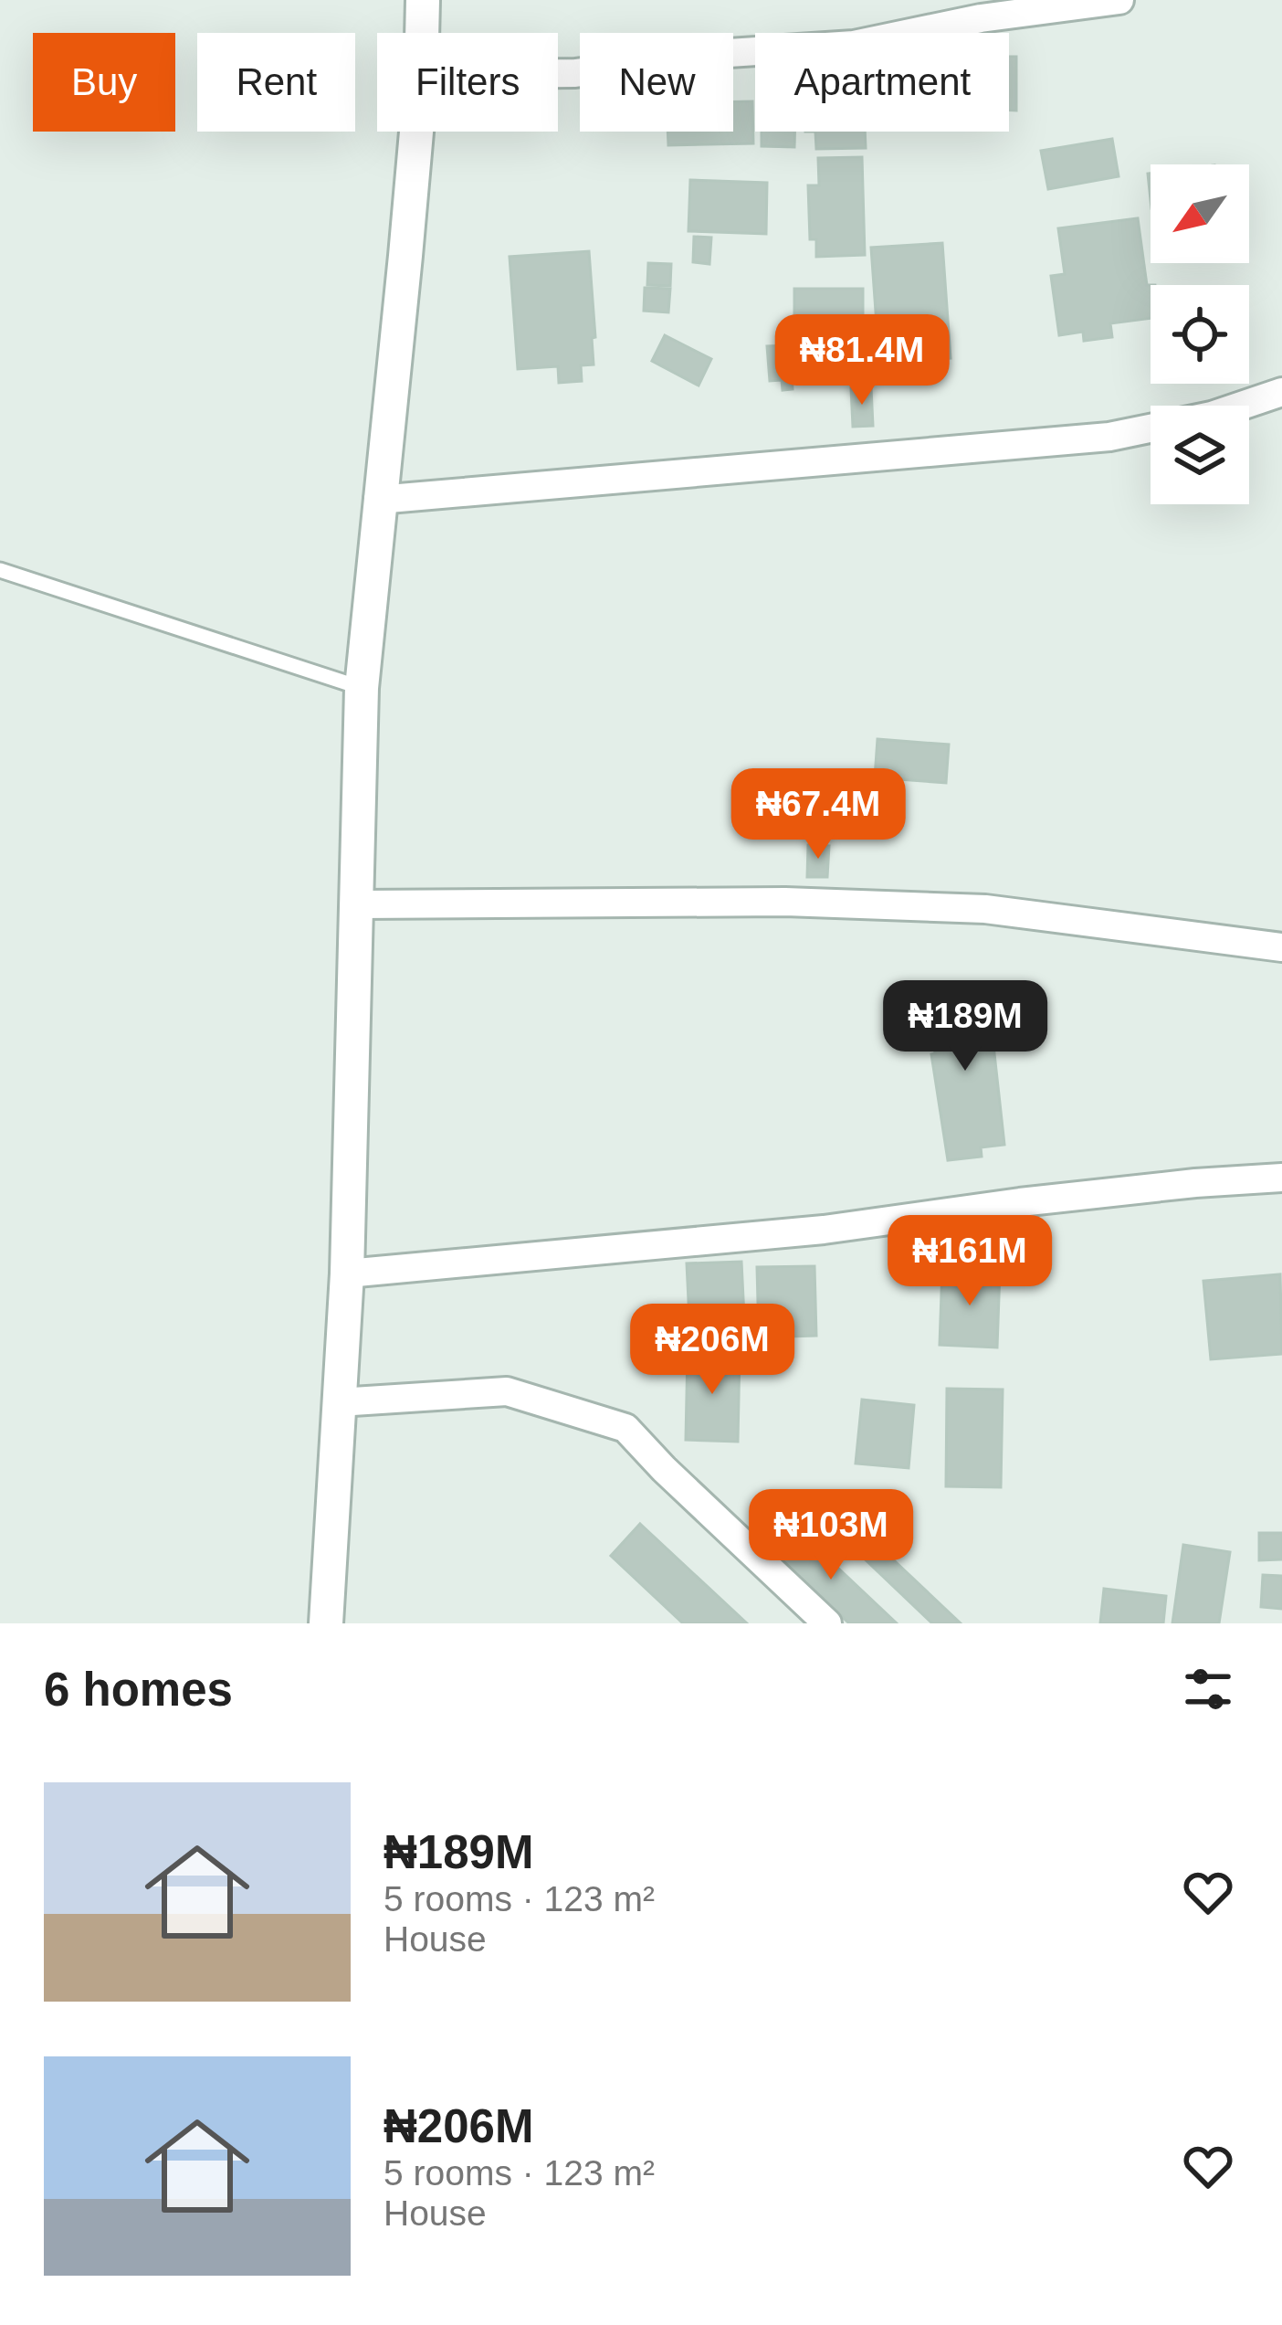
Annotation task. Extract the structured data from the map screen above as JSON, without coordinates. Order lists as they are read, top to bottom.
{
  "north": "bottom left",
  "page": {
    "chip": [
      "Buy",
      "Rent",
      "Filters",
      "New",
      "Apartment"
    ],
    "price": [
      "₦81.4M",
      "₦67.4M",
      "₦189M",
      "₦161M",
      "₦206M",
      "₦103M"
    ],
    "heading": "6 homes",
    "list": [
      {
        "name": "₦189M",
        "note": "5 rooms · 123 m² · House"
      },
      {
        "name": "₦206M",
        "note": "5 rooms · 123 m² · House"
      }
    ]
  }
}
